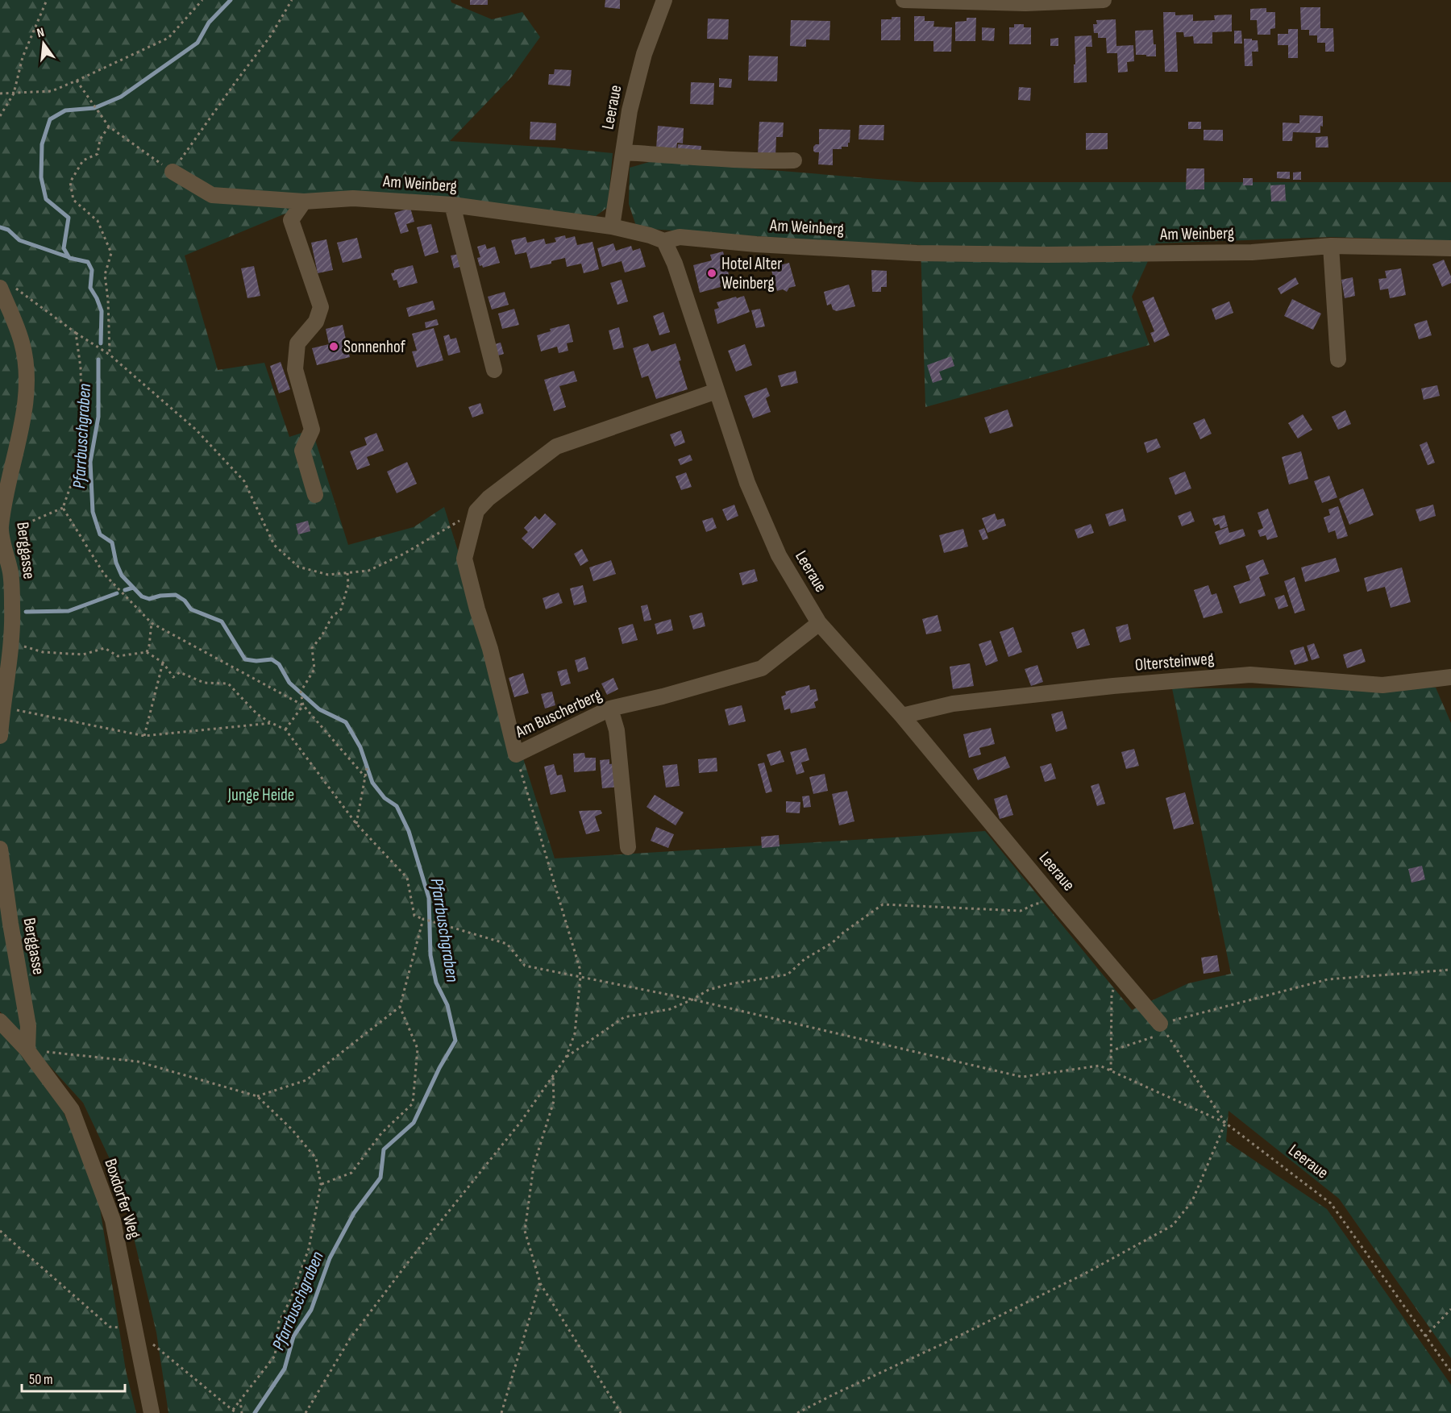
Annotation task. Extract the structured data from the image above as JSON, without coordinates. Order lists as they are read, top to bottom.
{
  "streets": {
    "street": [
      "Leeraue",
      "Am Weinberg",
      "Berggasse",
      "Oltersteinweg",
      "Am Buscherberg",
      "Boxdorfer Weg"
    ]
  },
  "crossings": [
    ["Leeraue", "Am Weinberg"],
    ["Leeraue", "Oltersteinweg"],
    ["Leeraue", "Am Buscherberg"],
    ["Berggasse", "Boxdorfer Weg"]
  ],
  "water": ["Pfarrbuschgraben"],
  "parks": ["Junge Heide"],
  "places": ["Hotel Alter Weinberg", "Sonnenhof"],
  "scale_bar": "50 m",
  "north": "top"
}
